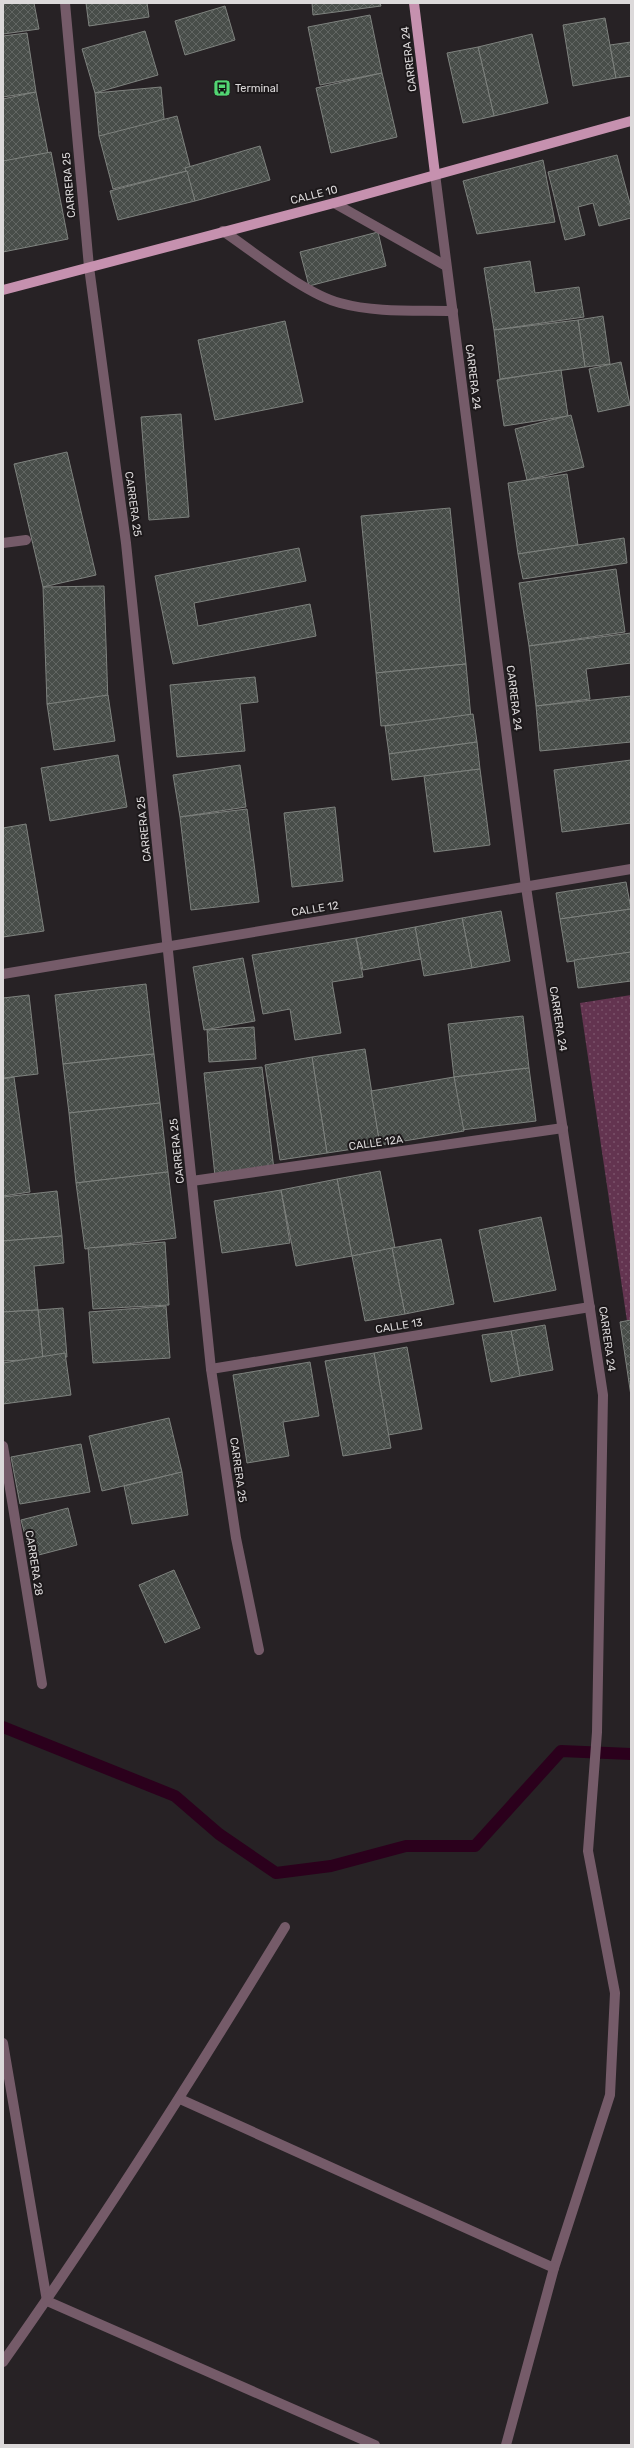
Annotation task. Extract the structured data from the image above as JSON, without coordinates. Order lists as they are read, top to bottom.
{
  "streets": {
    "main road": ["CARRERA 24", "CALLE 10"],
    "street": [
      "CARRERA 25",
      "CALLE 12",
      "CALLE 12A",
      "CALLE 13",
      "CARRERA 28"
    ]
  },
  "crossings": [
    ["CARRERA 24", "CALLE 10"],
    ["CARRERA 24", "CALLE 12"],
    ["CARRERA 24", "CALLE 12A"],
    ["CARRERA 24", "CALLE 13"],
    ["CARRERA 25", "CALLE 10"],
    ["CARRERA 25", "CALLE 12"],
    ["CARRERA 25", "CALLE 12A"],
    ["CARRERA 25", "CALLE 13"]
  ],
  "places": {
    "bus stop": ["Terminal"]
  }
}
